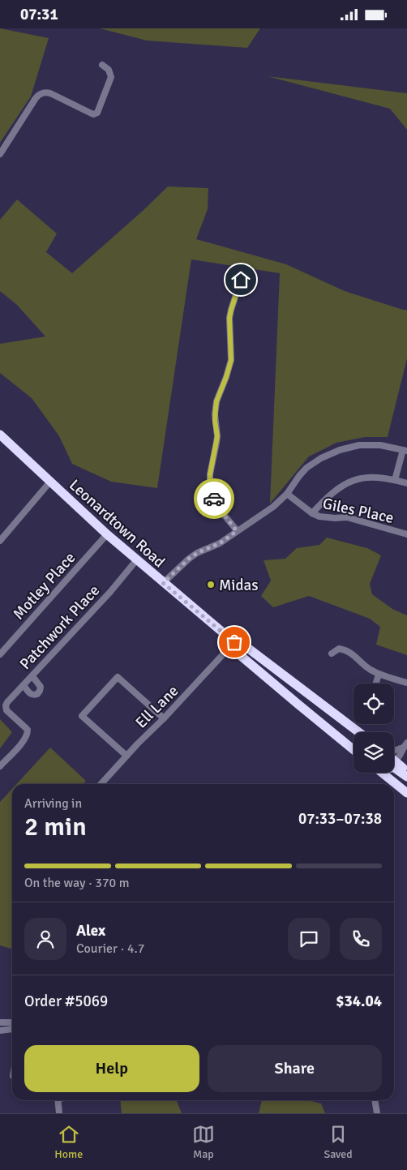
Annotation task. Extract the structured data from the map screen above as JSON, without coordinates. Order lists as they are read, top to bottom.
{
  "streets": {
    "highway": ["Leonardtown Road"],
    "street": [
      "Giles Place",
      "Motley Place",
      "Patchwork Place",
      "Ell Lane"
    ]
  },
  "crossings": [
    ["Leonardtown Road", "Motley Place"],
    ["Leonardtown Road", "Patchwork Place"],
    ["Leonardtown Road", "Ell Lane"]
  ],
  "places": ["Midas"],
  "page": {
    "status": "07:31",
    "heading": ["2 min", "Arriving in", "07:33–07:38"],
    "panel": [
      "Alex",
      "Courier · 4.7",
      "Order #5069",
      "$34.04"
    ],
    "bar": "On the way · 370 m",
    "buttons": ["Help", "Share"],
    "tabs": ["Home", "Map", "Saved"]
  }
}
